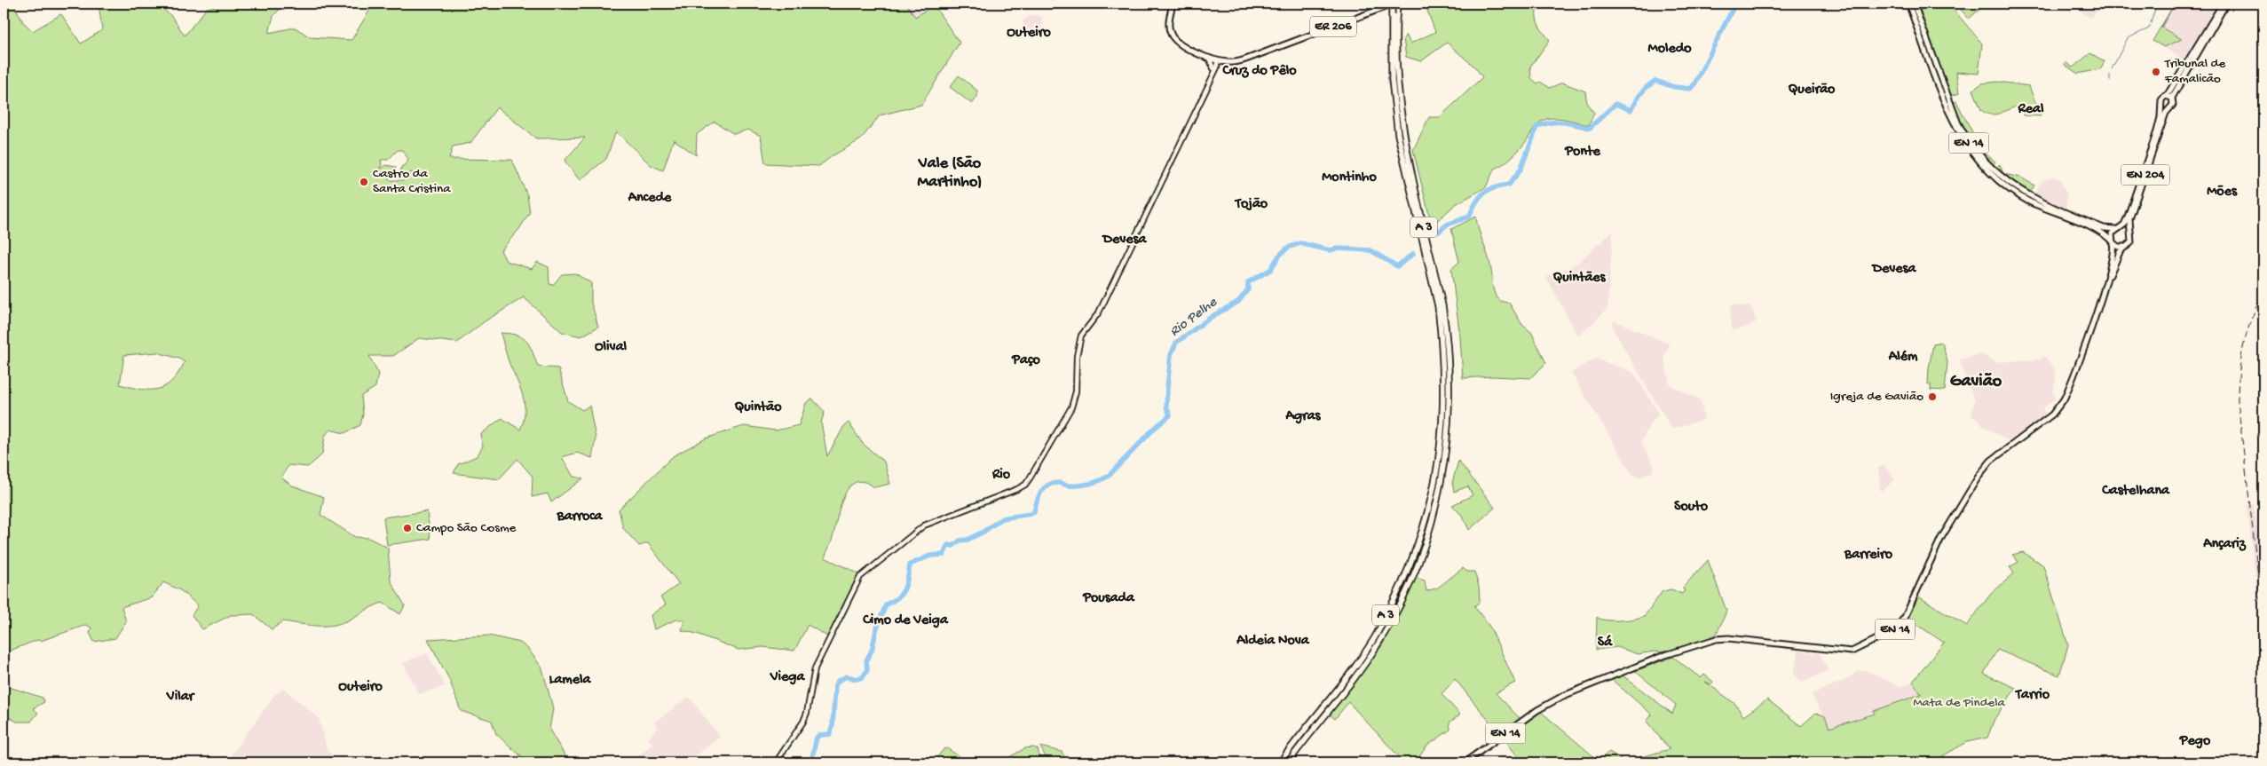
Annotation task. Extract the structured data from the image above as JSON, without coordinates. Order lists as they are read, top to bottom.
{
  "streets": {
    "highway": ["A 3"],
    "main road": ["ER 206", "EN 14", "EN 204"]
  },
  "crossings": [
    ["ER 206", "A 3"],
    ["EN 14", "EN 204"]
  ],
  "districts": [
    "Outeiro",
    "Moledo",
    "Cruz do Pêlo",
    "Queirão",
    "Real",
    "Ponte",
    "Vale (São Martinho)",
    "Montinho",
    "Mões",
    "Ancede",
    "Tojão",
    "Devesa",
    "Devesa",
    "Quintães",
    "Olival",
    "Além",
    "Paço",
    "Gavião",
    "Quintão",
    "Agras",
    "Rio",
    "Castelhana",
    "Souto",
    "Barroca",
    "Ançariz",
    "Barreiro",
    "Pousada",
    "Cimo de Veiga",
    "Aldeia Nova",
    "Sá",
    "Viega",
    "Lamela",
    "Outeiro",
    "Tarrio",
    "Vilar",
    "Pego"
  ],
  "water": ["Rio Pelhe"],
  "parks": ["Mata de Pindela"],
  "places": [
    "Tribunal de Famalicão",
    "Castro da Santa Cristina",
    "Igreja de Gavião",
    "Campo São Cosme"
  ]
}
